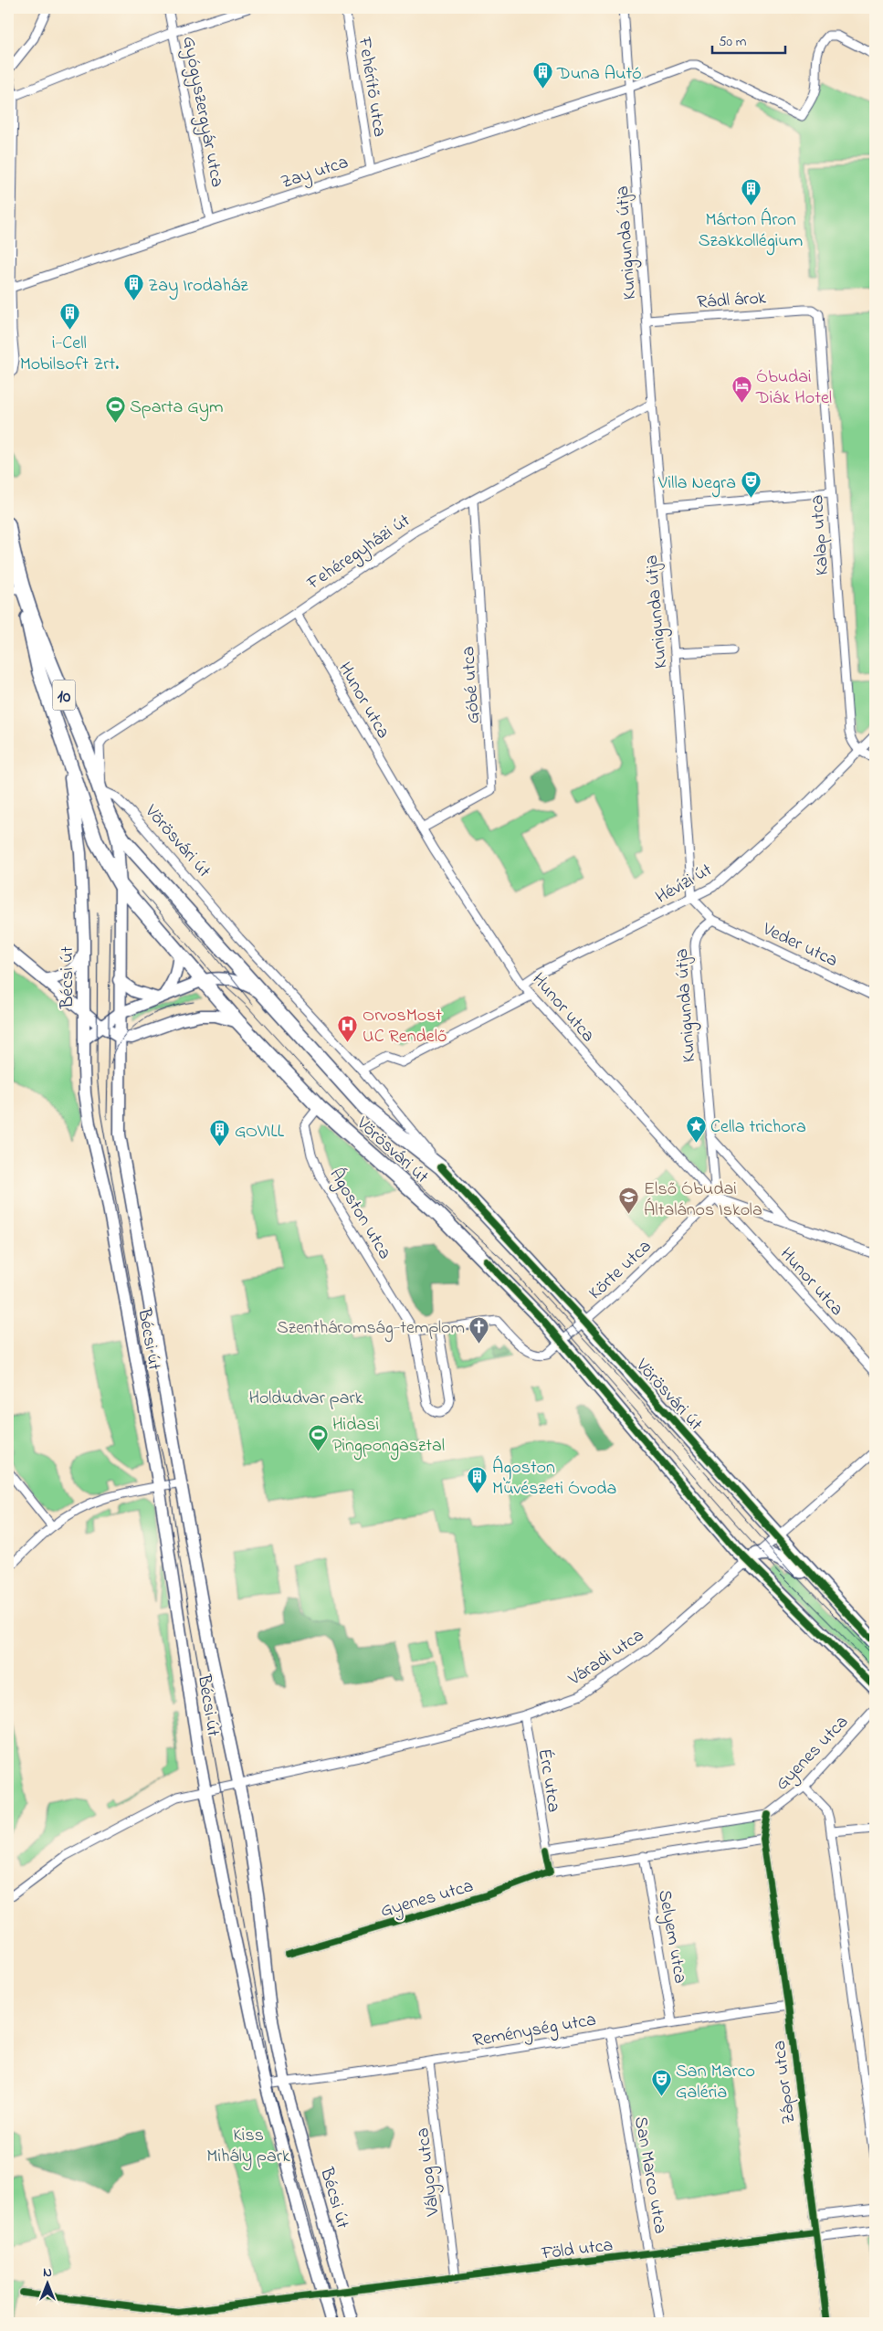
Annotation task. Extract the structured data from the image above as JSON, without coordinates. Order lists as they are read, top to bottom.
{
  "streets": {
    "main road": ["10", "Vörösvári út", "Bécsi út"],
    "street": [
      "Fehérítő utca",
      "Gyógyszergyár utca",
      "Zay utca",
      "Kunigunda útja",
      "Rádl árok",
      "Kalap utca",
      "Fehéregyházi út",
      "Góbé utca",
      "Hunor utca",
      "Hévízi út",
      "Veder utca",
      "Ágoston utca",
      "Körte utca",
      "Váradi utca",
      "Gyenes utca",
      "Érc utca",
      "Selyem utca",
      "Reménység utca",
      "Zápor utca",
      "Vályog utca",
      "San Marco utca",
      "Föld utca"
    ]
  },
  "crossings": [
    ["Fehérítő utca", "Zay utca"],
    ["Gyógyszergyár utca", "Zay utca"],
    ["Zay utca", "Kunigunda útja"],
    ["Kunigunda útja", "Rádl árok"],
    ["Kunigunda útja", "Fehéregyházi út"],
    ["Kunigunda útja", "Hunor utca"],
    ["Kunigunda útja", "Hévízi út"],
    ["Kunigunda útja", "Veder utca"],
    ["Kunigunda útja", "Körte utca"],
    ["Rádl árok", "Kalap utca"],
    ["Kalap utca", "Hévízi út"],
    ["Fehéregyházi út", "Góbé utca"],
    ["Fehéregyházi út", "Hunor utca"],
    ["Fehéregyházi út", "Bécsi út"],
    ["Góbé utca", "Hunor utca"],
    ["10", "Vörösvári út"],
    ["10", "Bécsi út"],
    ["Hunor utca", "Hévízi út"],
    ["Hunor utca", "Körte utca"],
    ["Vörösvári út", "Bécsi út"],
    ["Vörösvári út", "Ágoston utca"],
    ["Vörösvári út", "Körte utca"],
    ["Vörösvári út", "Váradi utca"],
    ["Bécsi út", "Váradi utca"],
    ["Bécsi út", "Reménység utca"],
    ["Bécsi út", "Föld utca"],
    ["Váradi utca", "Érc utca"],
    ["Gyenes utca", "Érc utca"],
    ["Gyenes utca", "Selyem utca"],
    ["Gyenes utca", "Zápor utca"],
    ["Selyem utca", "Reménység utca"],
    ["Reménység utca", "Zápor utca"],
    ["Reménység utca", "Vályog utca"],
    ["Reménység utca", "San Marco utca"],
    ["Zápor utca", "Föld utca"],
    ["Vályog utca", "Föld utca"],
    ["San Marco utca", "Föld utca"]
  ],
  "parks": ["Holdudvar park", "Kiss Mihály park"],
  "places": {
    "building": [
      "Duna Autó",
      "Márton Áron Szakkollégium",
      "Zay Irodaház",
      "i-Cell Mobilsoft Zrt.",
      "GOVILL",
      "Ágoston Művészeti Óvoda"
    ],
    "hotel": ["Óbudai Diák Hotel"],
    "sports": ["Sparta Gym", "Hidasi Pingpongasztal"],
    "theatre": ["Villa Negra", "San Marco Galéria"],
    "hospital": ["OrvosMost UC Rendelő"],
    "place": ["Cella trichora"],
    "school or university": ["Első Óbudai Általános Iskola"],
    "church": ["Szentháromság-templom"]
  },
  "scale_bar": "50 m",
  "north": "top"
}
